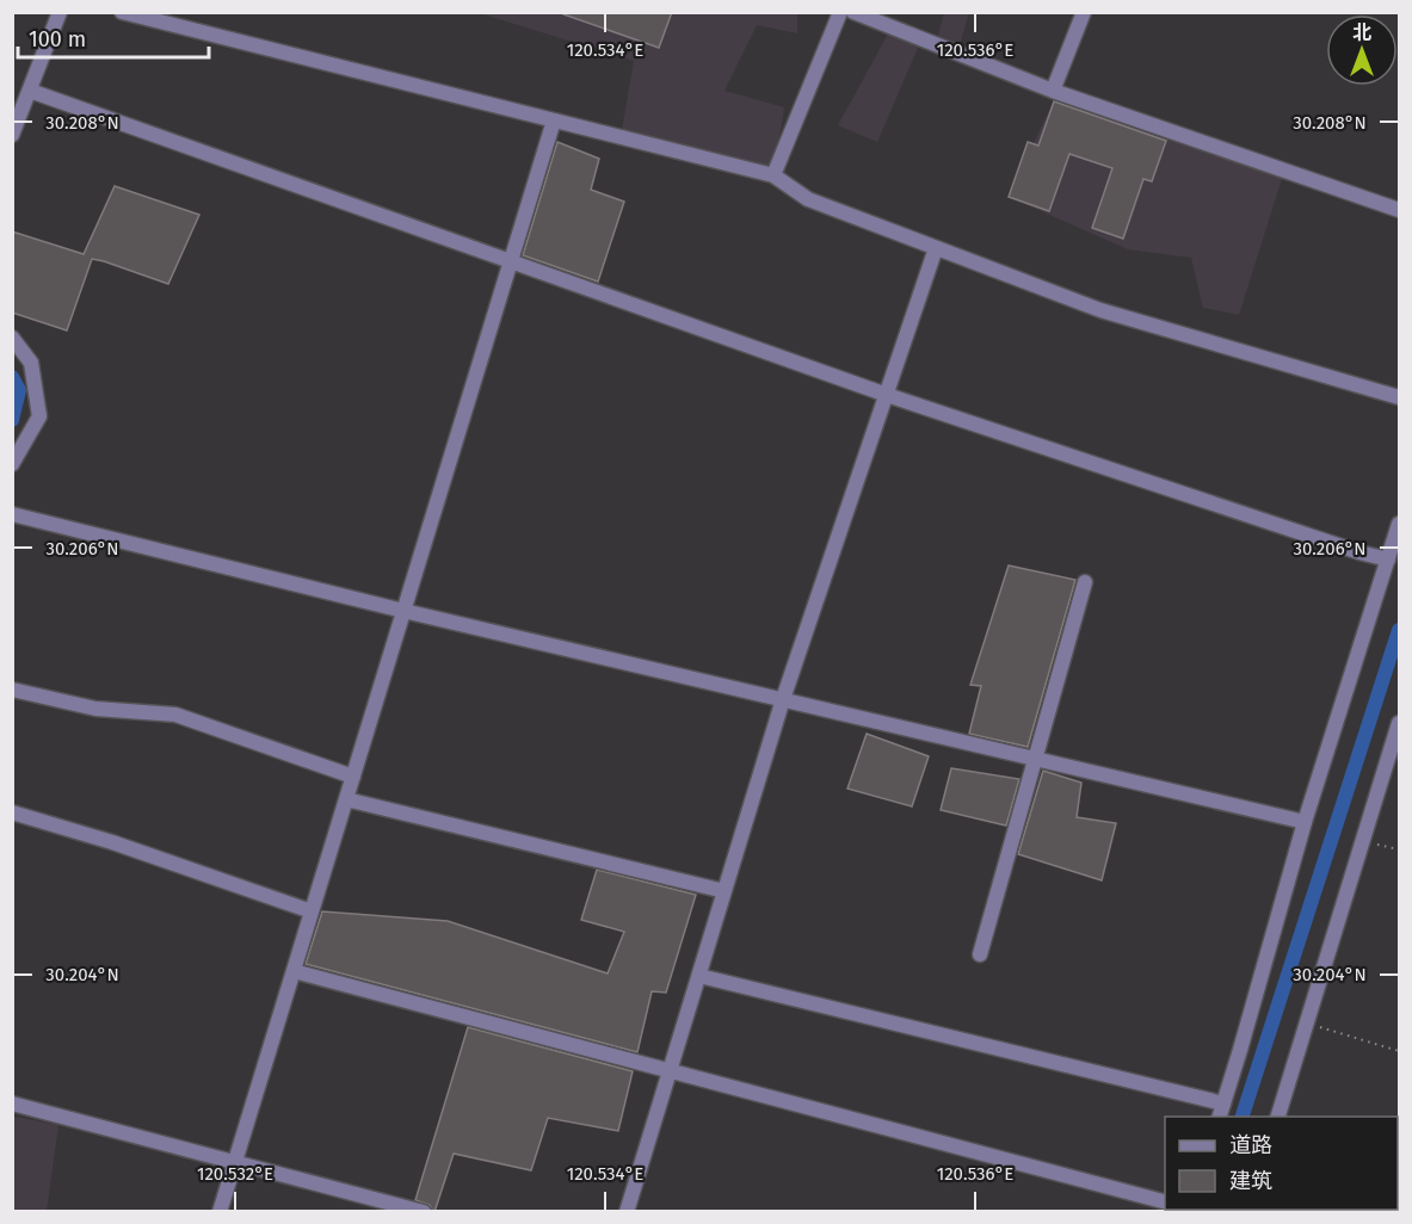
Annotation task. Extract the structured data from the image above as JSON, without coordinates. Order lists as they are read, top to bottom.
{
  "legend": ["道路", "建筑"],
  "scale_bar": "100 m",
  "north": "top",
  "coordinates": [
    "120.534°E",
    "120.536°E",
    "30.208°N",
    "30.206°N",
    "30.204°N",
    "120.532°E"
  ]
}
